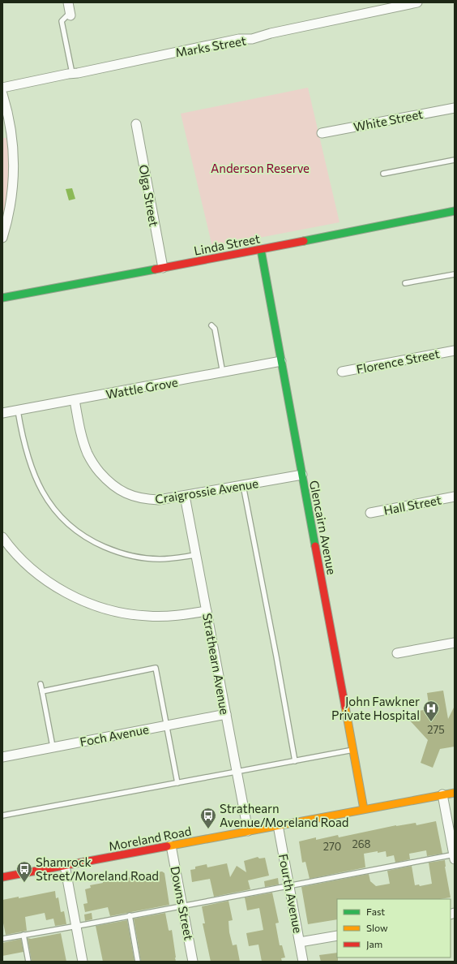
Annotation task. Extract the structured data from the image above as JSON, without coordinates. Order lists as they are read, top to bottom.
{
  "streets": {
    "street": [
      "Marks Street",
      "White Street",
      "Olga Street",
      "Linda Street",
      "Florence Street",
      "Wattle Grove",
      "Craigrossie Avenue",
      "Hall Street",
      "Glencairn Avenue",
      "Strathearn Avenue",
      "Foch Avenue",
      "Moreland Road",
      "Fourth Avenue",
      "Downs Street"
    ]
  },
  "crossings": [
    ["Olga Street", "Linda Street"],
    ["Linda Street", "Glencairn Avenue"],
    ["Wattle Grove", "Craigrossie Avenue"],
    ["Wattle Grove", "Glencairn Avenue"],
    ["Craigrossie Avenue", "Glencairn Avenue"],
    ["Craigrossie Avenue", "Strathearn Avenue"],
    ["Glencairn Avenue", "Moreland Road"],
    ["Strathearn Avenue", "Foch Avenue"],
    ["Strathearn Avenue", "Moreland Road"],
    ["Moreland Road", "Fourth Avenue"],
    ["Moreland Road", "Downs Street"]
  ],
  "parks": ["Anderson Reserve"],
  "places": {
    "hospital": ["John Fawkner Private Hospital"],
    "bus stop": ["Strathearn Avenue/Moreland Road", "Shamrock Street/Moreland Road"]
  },
  "house_numbers": ["275", "268", "270"],
  "legend": ["Fast", "Slow", "Jam"]
}
